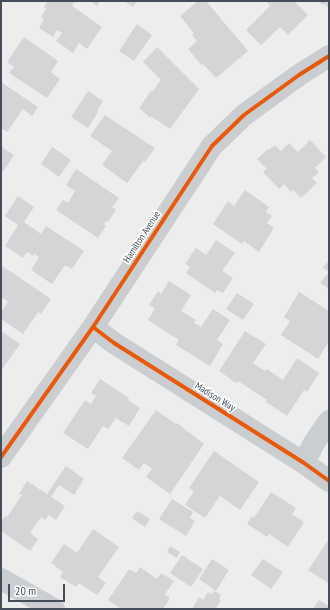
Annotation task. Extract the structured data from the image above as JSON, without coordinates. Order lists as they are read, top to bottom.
{
  "streets": {
    "street": ["Hamilton Avenue", "Madison Way"]
  },
  "crossings": [
    ["Hamilton Avenue", "Madison Way"]
  ],
  "scale_bar": "20 m"
}
